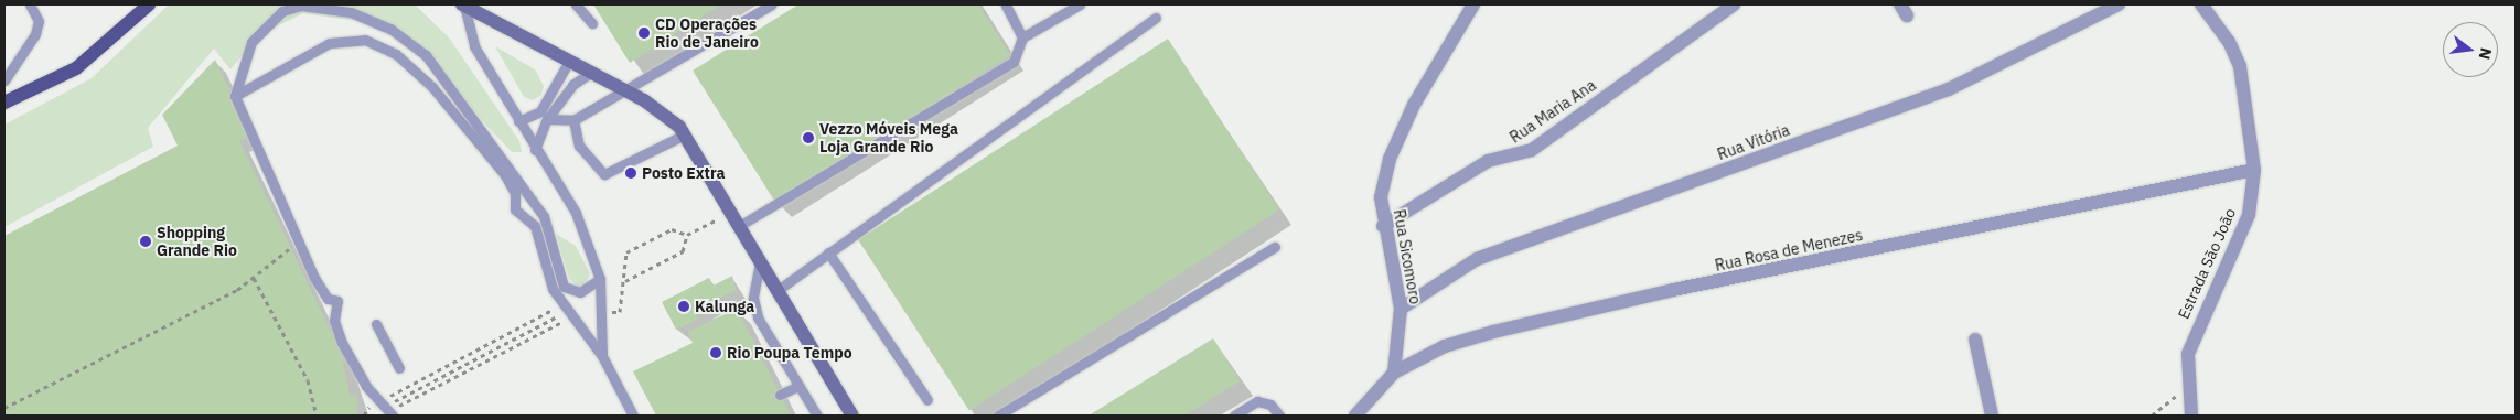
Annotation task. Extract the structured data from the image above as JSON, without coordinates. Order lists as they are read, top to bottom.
{
  "streets": {
    "street": [
      "Rua Maria Ana",
      "Rua Vitória",
      "Rua Rosa de Menezes",
      "Rua Sicomoro",
      "Estrada São João"
    ]
  },
  "crossings": [
    ["Rua Maria Ana", "Rua Sicomoro"],
    ["Rua Vitória", "Rua Sicomoro"],
    ["Rua Rosa de Menezes", "Rua Sicomoro"],
    ["Rua Rosa de Menezes", "Estrada São João"]
  ],
  "places": [
    "CD Operações Rio de Janeiro",
    "Vezzo Móveis Mega Loja Grande Rio",
    "Posto Extra",
    "Shopping Grande Rio",
    "Kalunga",
    "Rio Poupa Tempo"
  ],
  "north": "right"
}
